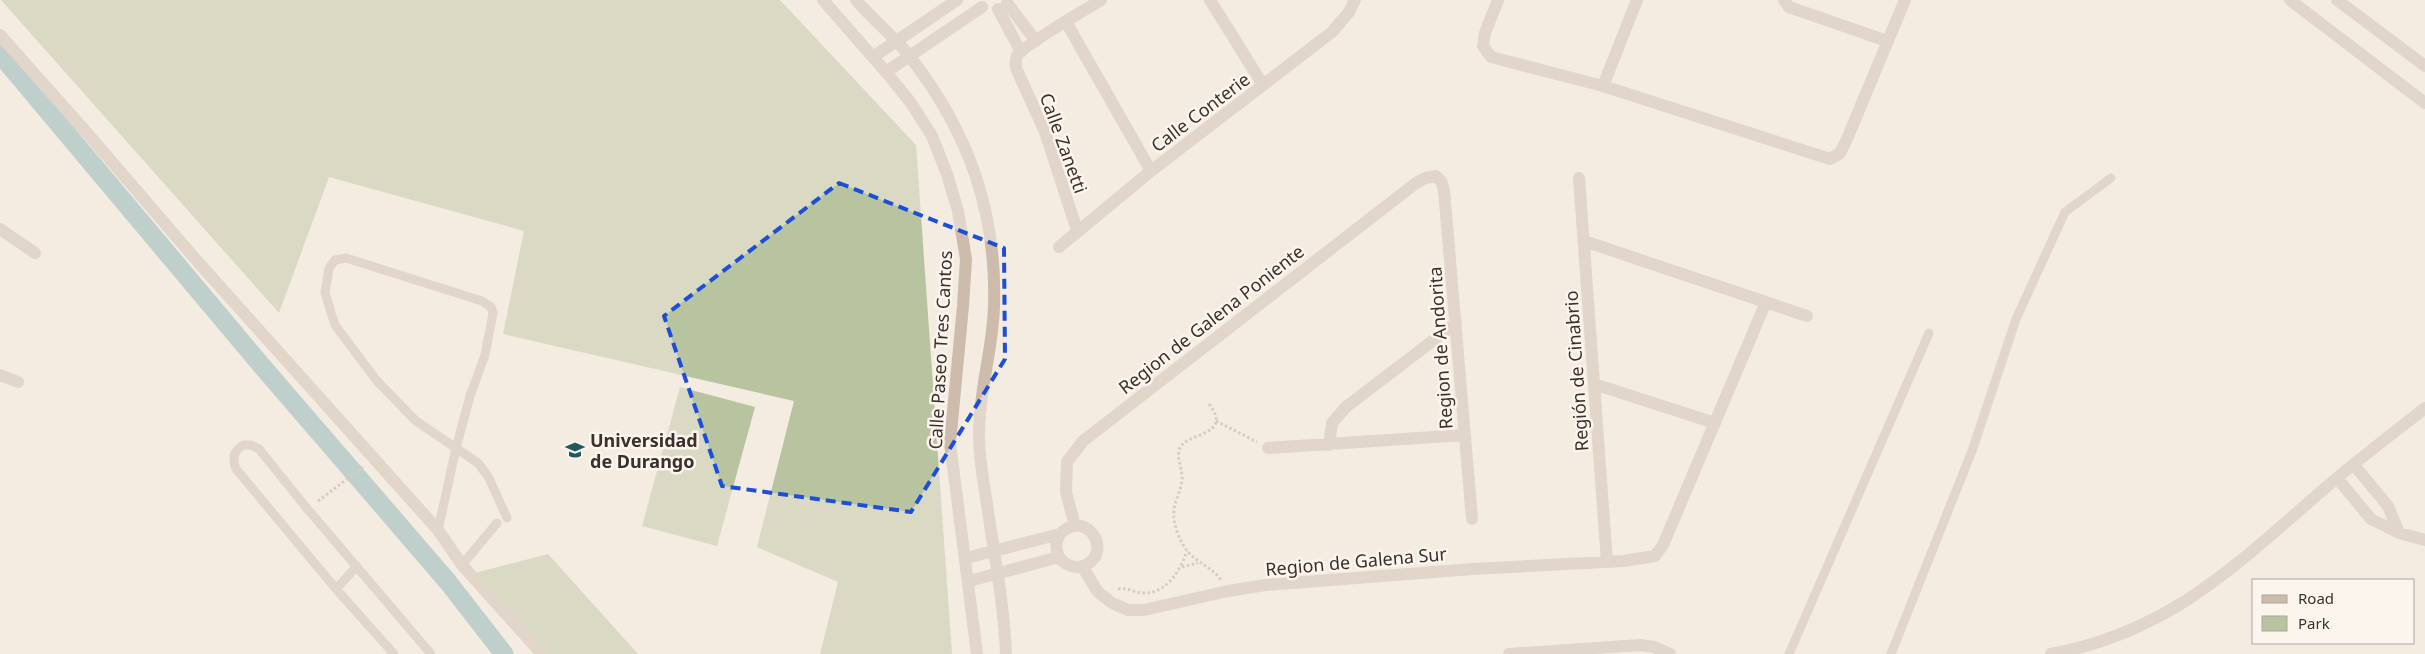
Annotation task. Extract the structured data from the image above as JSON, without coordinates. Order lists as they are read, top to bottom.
{
  "streets": {
    "street": [
      "Calle Conterie",
      "Calle Zanetti",
      "Region de Galena Poniente",
      "Region de Andorita",
      "Calle Paseo Tres Cantos",
      "Región de Cinabrio",
      "Region de Galena Sur"
    ]
  },
  "crossings": [
    ["Calle Conterie", "Calle Zanetti"],
    ["Region de Galena Poniente", "Region de Andorita"],
    ["Region de Galena Poniente", "Region de Galena Sur"],
    ["Región de Cinabrio", "Region de Galena Sur"]
  ],
  "places": {
    "school or university": ["Universidad de Durango"]
  },
  "legend": ["Road", "Park"]
}
